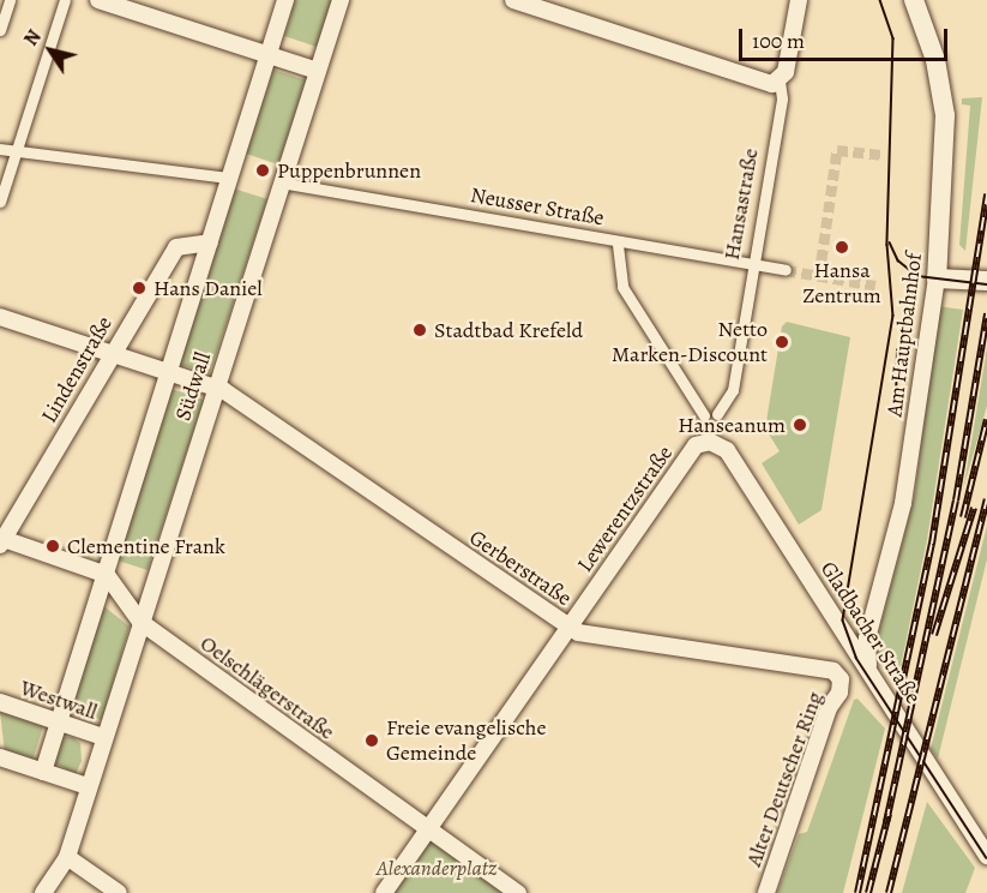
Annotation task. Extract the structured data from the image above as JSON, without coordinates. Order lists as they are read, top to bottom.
{
  "streets": {
    "street": [
      "Hansastraße",
      "Neusser Straße",
      "Am Hauptbahnhof",
      "Lindenstraße",
      "Südwall",
      "Lewerentzstraße",
      "Gerberstraße",
      "Gladbacher Straße",
      "Oelschlägerstraße",
      "Westwall",
      "Alter Deutscher Ring"
    ]
  },
  "crossings": [
    ["Hansastraße", "Neusser Straße"],
    ["Neusser Straße", "Südwall"],
    ["Am Hauptbahnhof", "Gladbacher Straße"],
    ["Lindenstraße", "Südwall"],
    ["Lindenstraße", "Gerberstraße"],
    ["Südwall", "Gerberstraße"],
    ["Südwall", "Oelschlägerstraße"],
    ["Südwall", "Westwall"],
    ["Lewerentzstraße", "Gerberstraße"],
    ["Lewerentzstraße", "Gladbacher Straße"],
    ["Lewerentzstraße", "Oelschlägerstraße"],
    ["Gerberstraße", "Alter Deutscher Ring"]
  ],
  "parks": ["Alexanderplatz"],
  "places": [
    "Puppenbrunnen",
    "Hansa Zentrum",
    "Hans Daniel",
    "Stadtbad Krefeld",
    "Netto Marken-Discount",
    "Hanseanum",
    "Clementine Frank",
    "Freie evangelische Gemeinde"
  ],
  "scale_bar": "100 m",
  "north": "top left"
}
